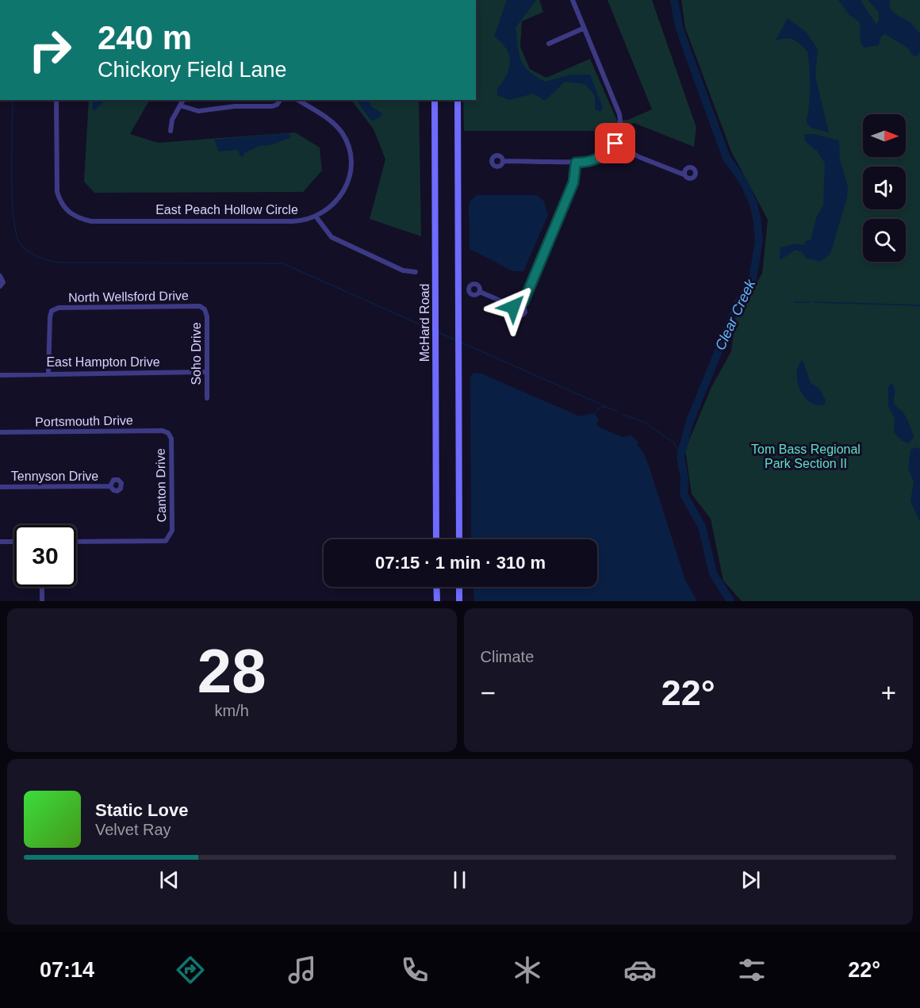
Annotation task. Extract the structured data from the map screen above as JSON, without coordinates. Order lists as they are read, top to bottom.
{
  "streets": {
    "main road": ["McHard Road"],
    "street": [
      "East Peach Hollow Circle",
      "North Wellsford Drive",
      "Soho Drive",
      "East Hampton Drive",
      "Portsmouth Drive",
      "Tennyson Drive",
      "Canton Drive"
    ]
  },
  "crossings": [
    ["North Wellsford Drive", "Soho Drive"],
    ["North Wellsford Drive", "East Hampton Drive"],
    ["Soho Drive", "East Hampton Drive"],
    ["Portsmouth Drive", "Canton Drive"]
  ],
  "water": ["Clear Creek"],
  "parks": ["Tom Bass Regional Park Section II"],
  "north": "right",
  "page": {
    "turn": ["240 m", "Chickory Field Lane"],
    "limit": "30",
    "trip": "07:15 · 1 min · 310 m",
    "tile": [
      ["28", "km/h"],
      "Climate"
    ],
    "heat": ["−", "22°", "+"],
    "song": ["Static Love", "Velvet Ray"],
    "tabs": ["07:14", "22°"]
  }
}
